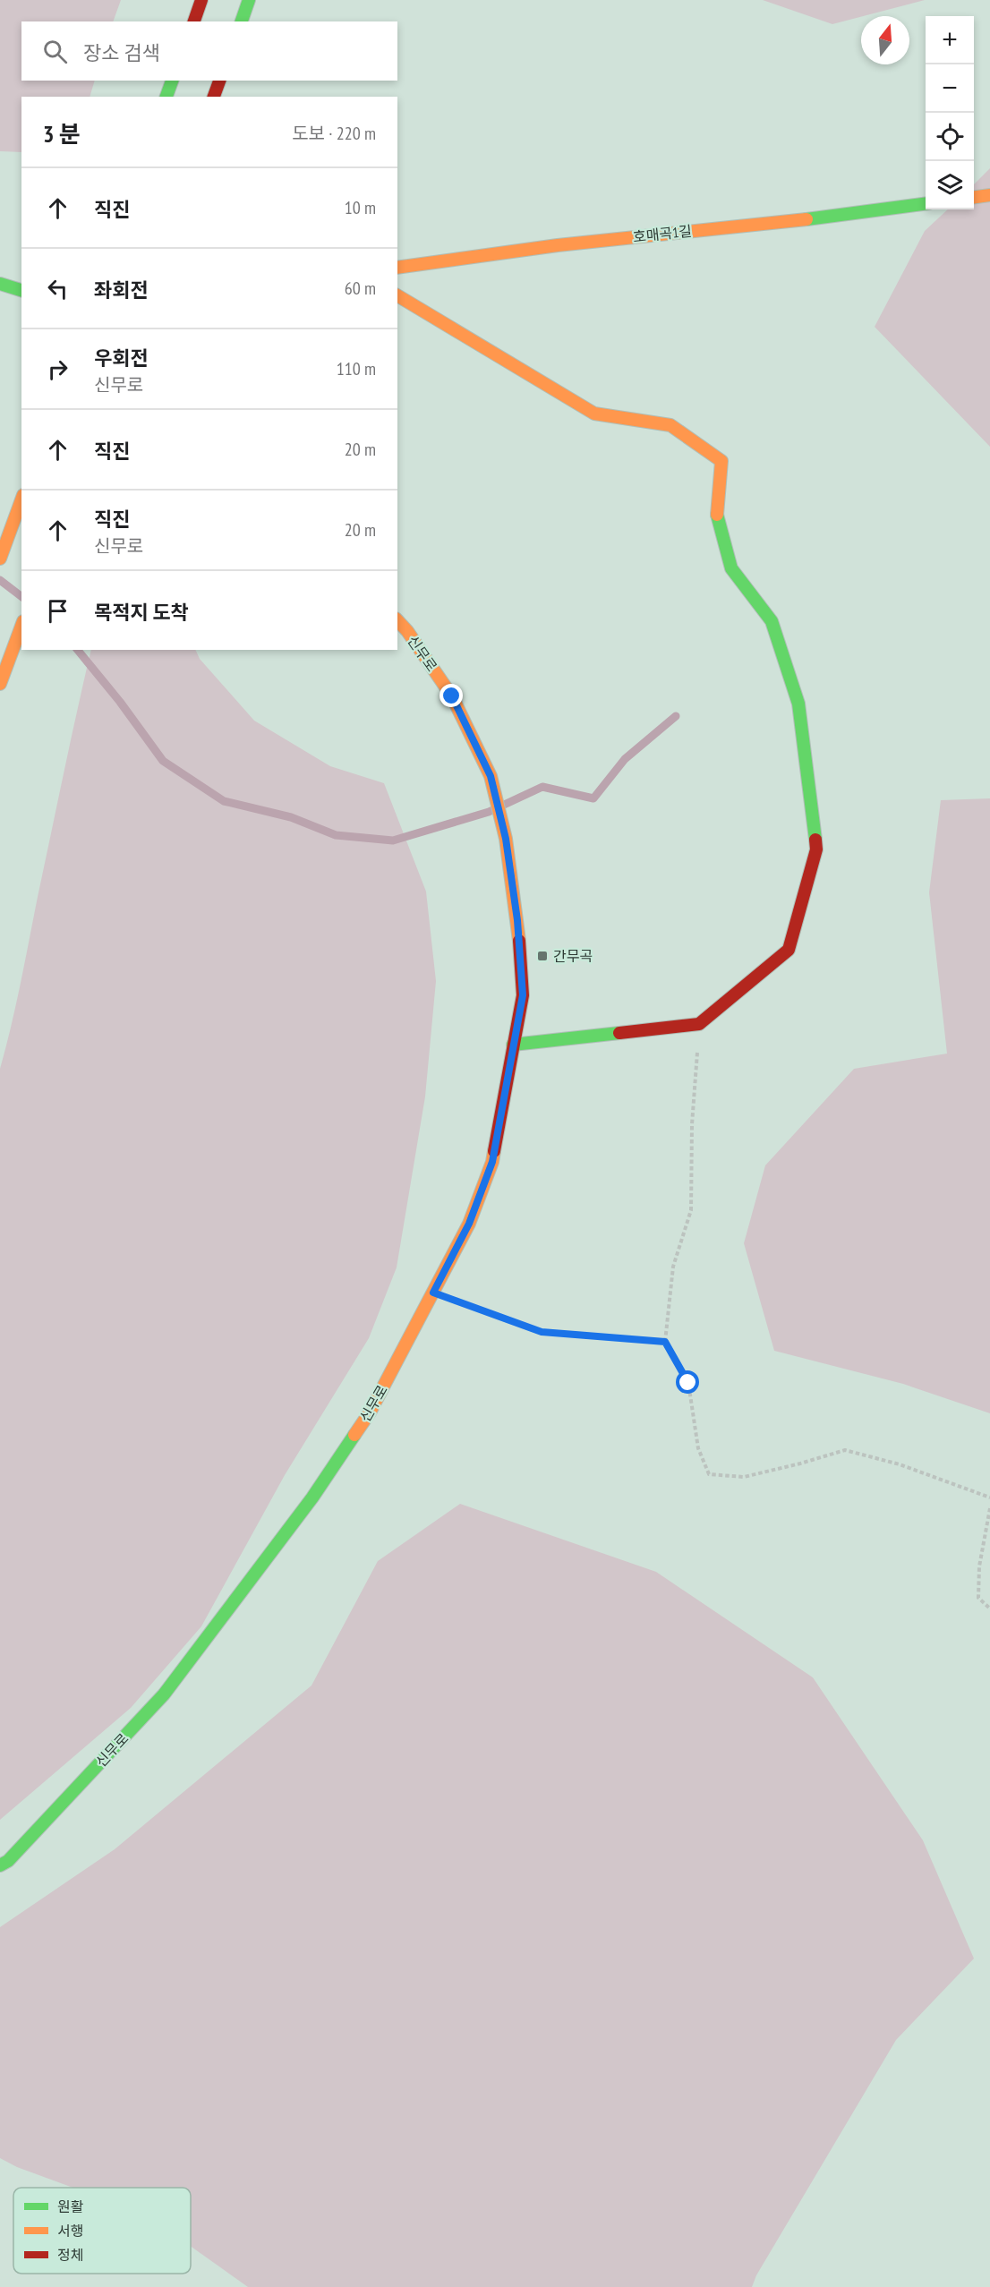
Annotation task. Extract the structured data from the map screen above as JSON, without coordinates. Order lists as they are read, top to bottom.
{
  "streets": {
    "main road": ["호매곡1길", "신무로"]
  },
  "places": {
    "transit": ["간무곡"]
  },
  "legend": ["원활", "서행", "정체"],
  "north": "top",
  "page": {
    "map_buttons": ["+", "−"],
    "search": "장소 검색",
    "heading": ["3 분", "도보 · 220 m"],
    "list": [
      ["직진", "10 m"],
      ["좌회전", "60 m"],
      ["우회전", "신무로", "110 m"],
      ["직진", "20 m"],
      ["직진", "신무로", "20 m"],
      "목적지 도착"
    ]
  }
}
